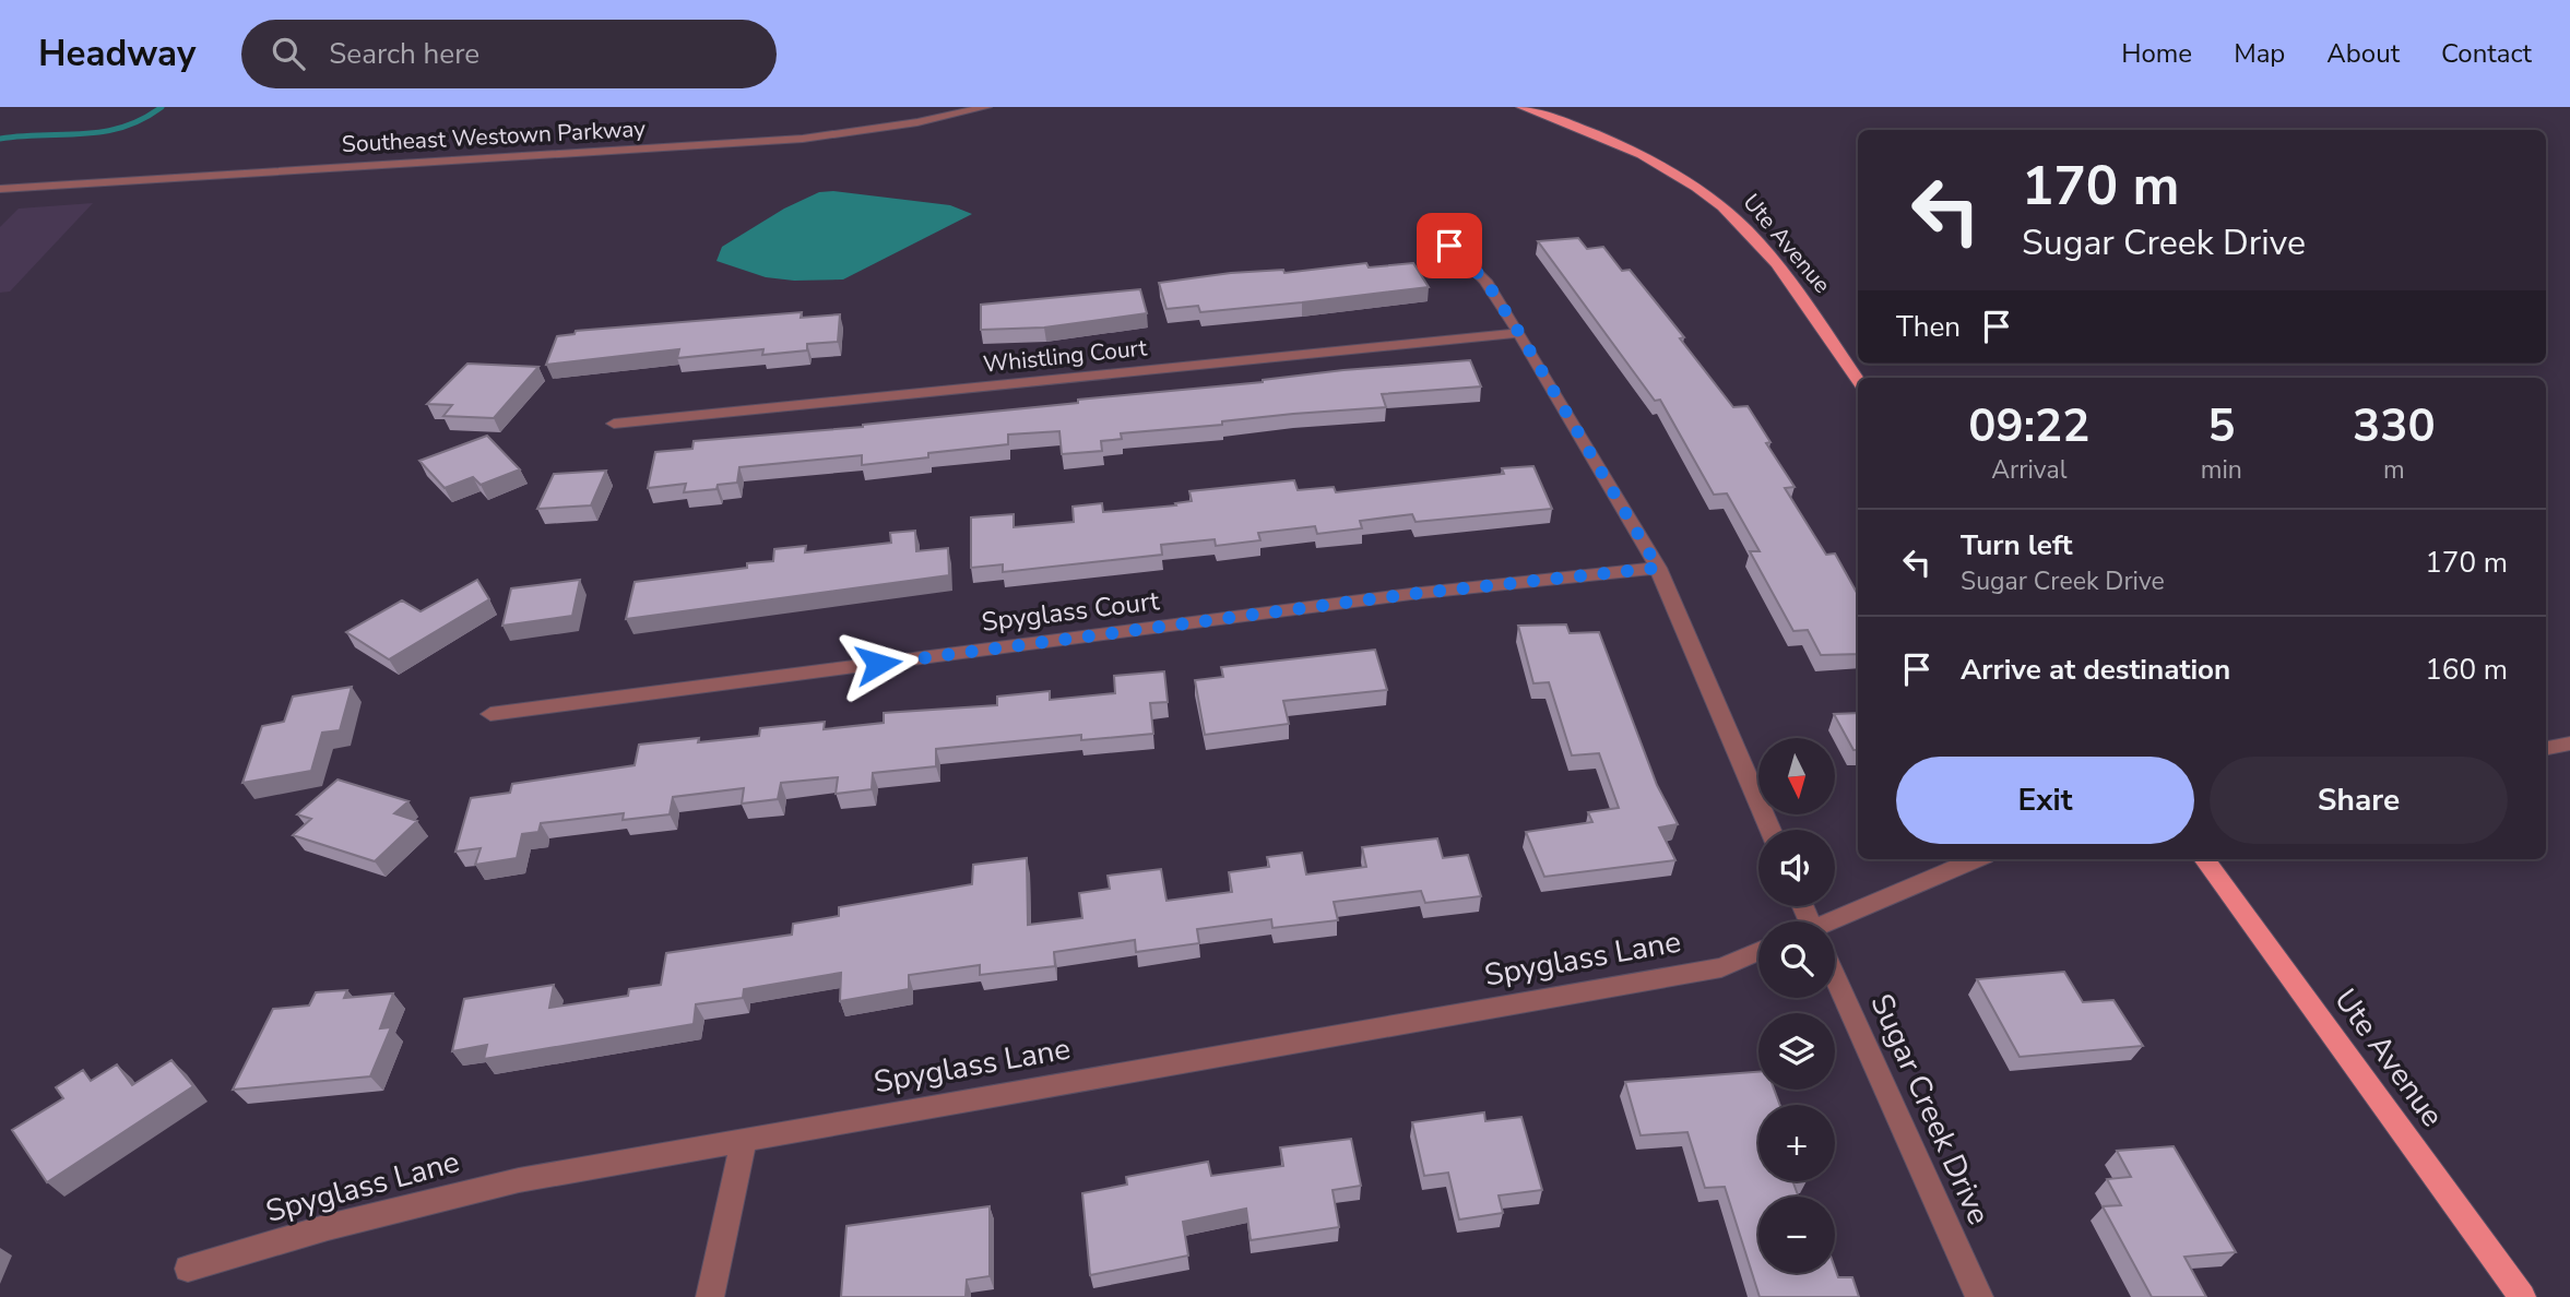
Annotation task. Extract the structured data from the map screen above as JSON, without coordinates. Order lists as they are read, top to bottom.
{
  "streets": {
    "main road": ["Ute Avenue"],
    "street": [
      "Southeast Westown Parkway",
      "Whistling Court",
      "Spyglass Court",
      "Spyglass Lane",
      "Sugar Creek Drive"
    ]
  },
  "north": "bottom",
  "page": {
    "header": "Headway",
    "search": "Search here",
    "nav": [
      "Home",
      "Map",
      "About",
      "Contact"
    ],
    "turn": ["170 m", "Sugar Creek Drive"],
    "then": "Then",
    "eta": [
      "09:22",
      "Arrival",
      "5",
      "min",
      "330",
      "m"
    ],
    "list": [
      {
        "name": "Turn left",
        "note": "Sugar Creek Drive",
        "value": "170 m"
      },
      {
        "name": "Arrive at destination",
        "value": "160 m"
      }
    ],
    "map_buttons": ["+", "−"],
    "buttons": ["Exit", "Share"]
  }
}
